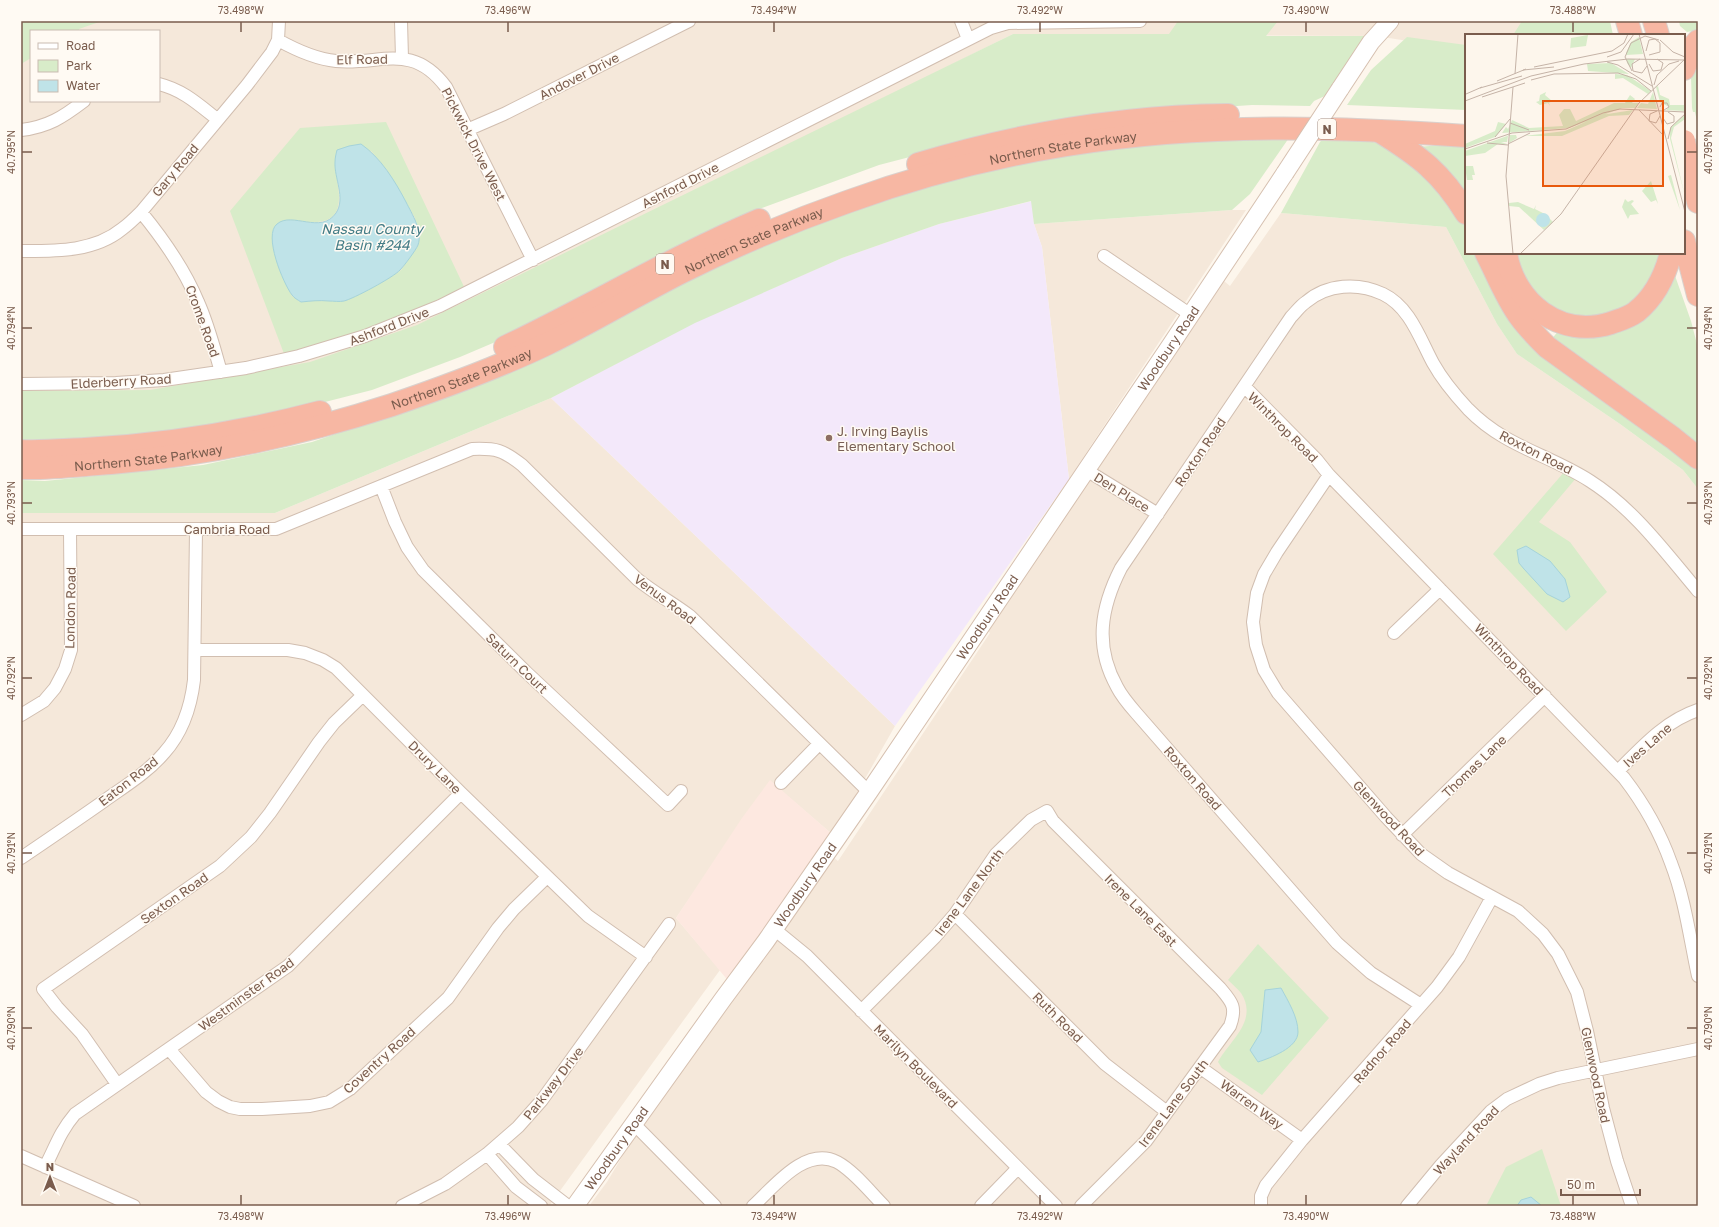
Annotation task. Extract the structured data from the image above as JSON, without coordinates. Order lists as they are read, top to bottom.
{
  "streets": {
    "highway": ["N", "Northern State Parkway"],
    "main road": ["Woodbury Road"],
    "street": [
      "Elf Road",
      "Andover Drive",
      "Pickwick Drive West",
      "Gary Road",
      "Ashford Drive",
      "Crome Road",
      "Elderberry Road",
      "Winthrop Road",
      "Roxton Road",
      "Den Place",
      "Cambria Road",
      "Venus Road",
      "London Road",
      "Saturn Court",
      "Ives Lane",
      "Thomas Lane",
      "Drury Lane",
      "Eaton Road",
      "Glenwood Road",
      "Irene Lane North",
      "Sexton Road",
      "Irene Lane East",
      "Westminster Road",
      "Ruth Road",
      "Radnor Road",
      "Coventry Road",
      "Marilyn Boulevard",
      "Parkway Drive",
      "Irene Lane South",
      "Warren Way",
      "Wayland Road"
    ]
  },
  "crossings": [
    ["Elf Road", "Pickwick Drive West"],
    ["Elf Road", "Gary Road"],
    ["Andover Drive", "Pickwick Drive West"],
    ["Pickwick Drive West", "Ashford Drive"],
    ["Gary Road", "Crome Road"],
    ["Ashford Drive", "Crome Road"],
    ["Ashford Drive", "Elderberry Road"],
    ["Crome Road", "Elderberry Road"],
    ["Woodbury Road", "Den Place"],
    ["Woodbury Road", "Venus Road"],
    ["Woodbury Road", "Marilyn Boulevard"],
    ["Winthrop Road", "Roxton Road"],
    ["Winthrop Road", "Ives Lane"],
    ["Winthrop Road", "Thomas Lane"],
    ["Winthrop Road", "Glenwood Road"],
    ["Roxton Road", "Den Place"],
    ["Roxton Road", "Radnor Road"],
    ["Cambria Road", "Venus Road"],
    ["Cambria Road", "London Road"],
    ["Cambria Road", "Saturn Court"],
    ["Cambria Road", "Eaton Road"],
    ["Thomas Lane", "Glenwood Road"],
    ["Drury Lane", "Eaton Road"],
    ["Drury Lane", "Sexton Road"],
    ["Drury Lane", "Westminster Road"],
    ["Drury Lane", "Coventry Road"],
    ["Drury Lane", "Parkway Drive"],
    ["Glenwood Road", "Radnor Road"],
    ["Glenwood Road", "Wayland Road"],
    ["Irene Lane North", "Irene Lane East"],
    ["Irene Lane North", "Ruth Road"],
    ["Irene Lane North", "Marilyn Boulevard"],
    ["Sexton Road", "Westminster Road"],
    ["Irene Lane East", "Irene Lane South"],
    ["Westminster Road", "Coventry Road"],
    ["Ruth Road", "Irene Lane South"],
    ["Radnor Road", "Warren Way"],
    ["Irene Lane South", "Warren Way"]
  ],
  "water": ["Nassau County Basin #244"],
  "places": ["J. Irving Baylis Elementary School"],
  "legend": ["Road", "Park", "Water"],
  "scale_bar": "50 m",
  "north": "top",
  "coordinates": [
    "73.498°W",
    "73.496°W",
    "73.494°W",
    "73.492°W",
    "73.490°W",
    "73.488°W",
    "40.795°N",
    "40.794°N",
    "40.793°N",
    "40.792°N",
    "40.791°N",
    "40.790°N"
  ]
}
